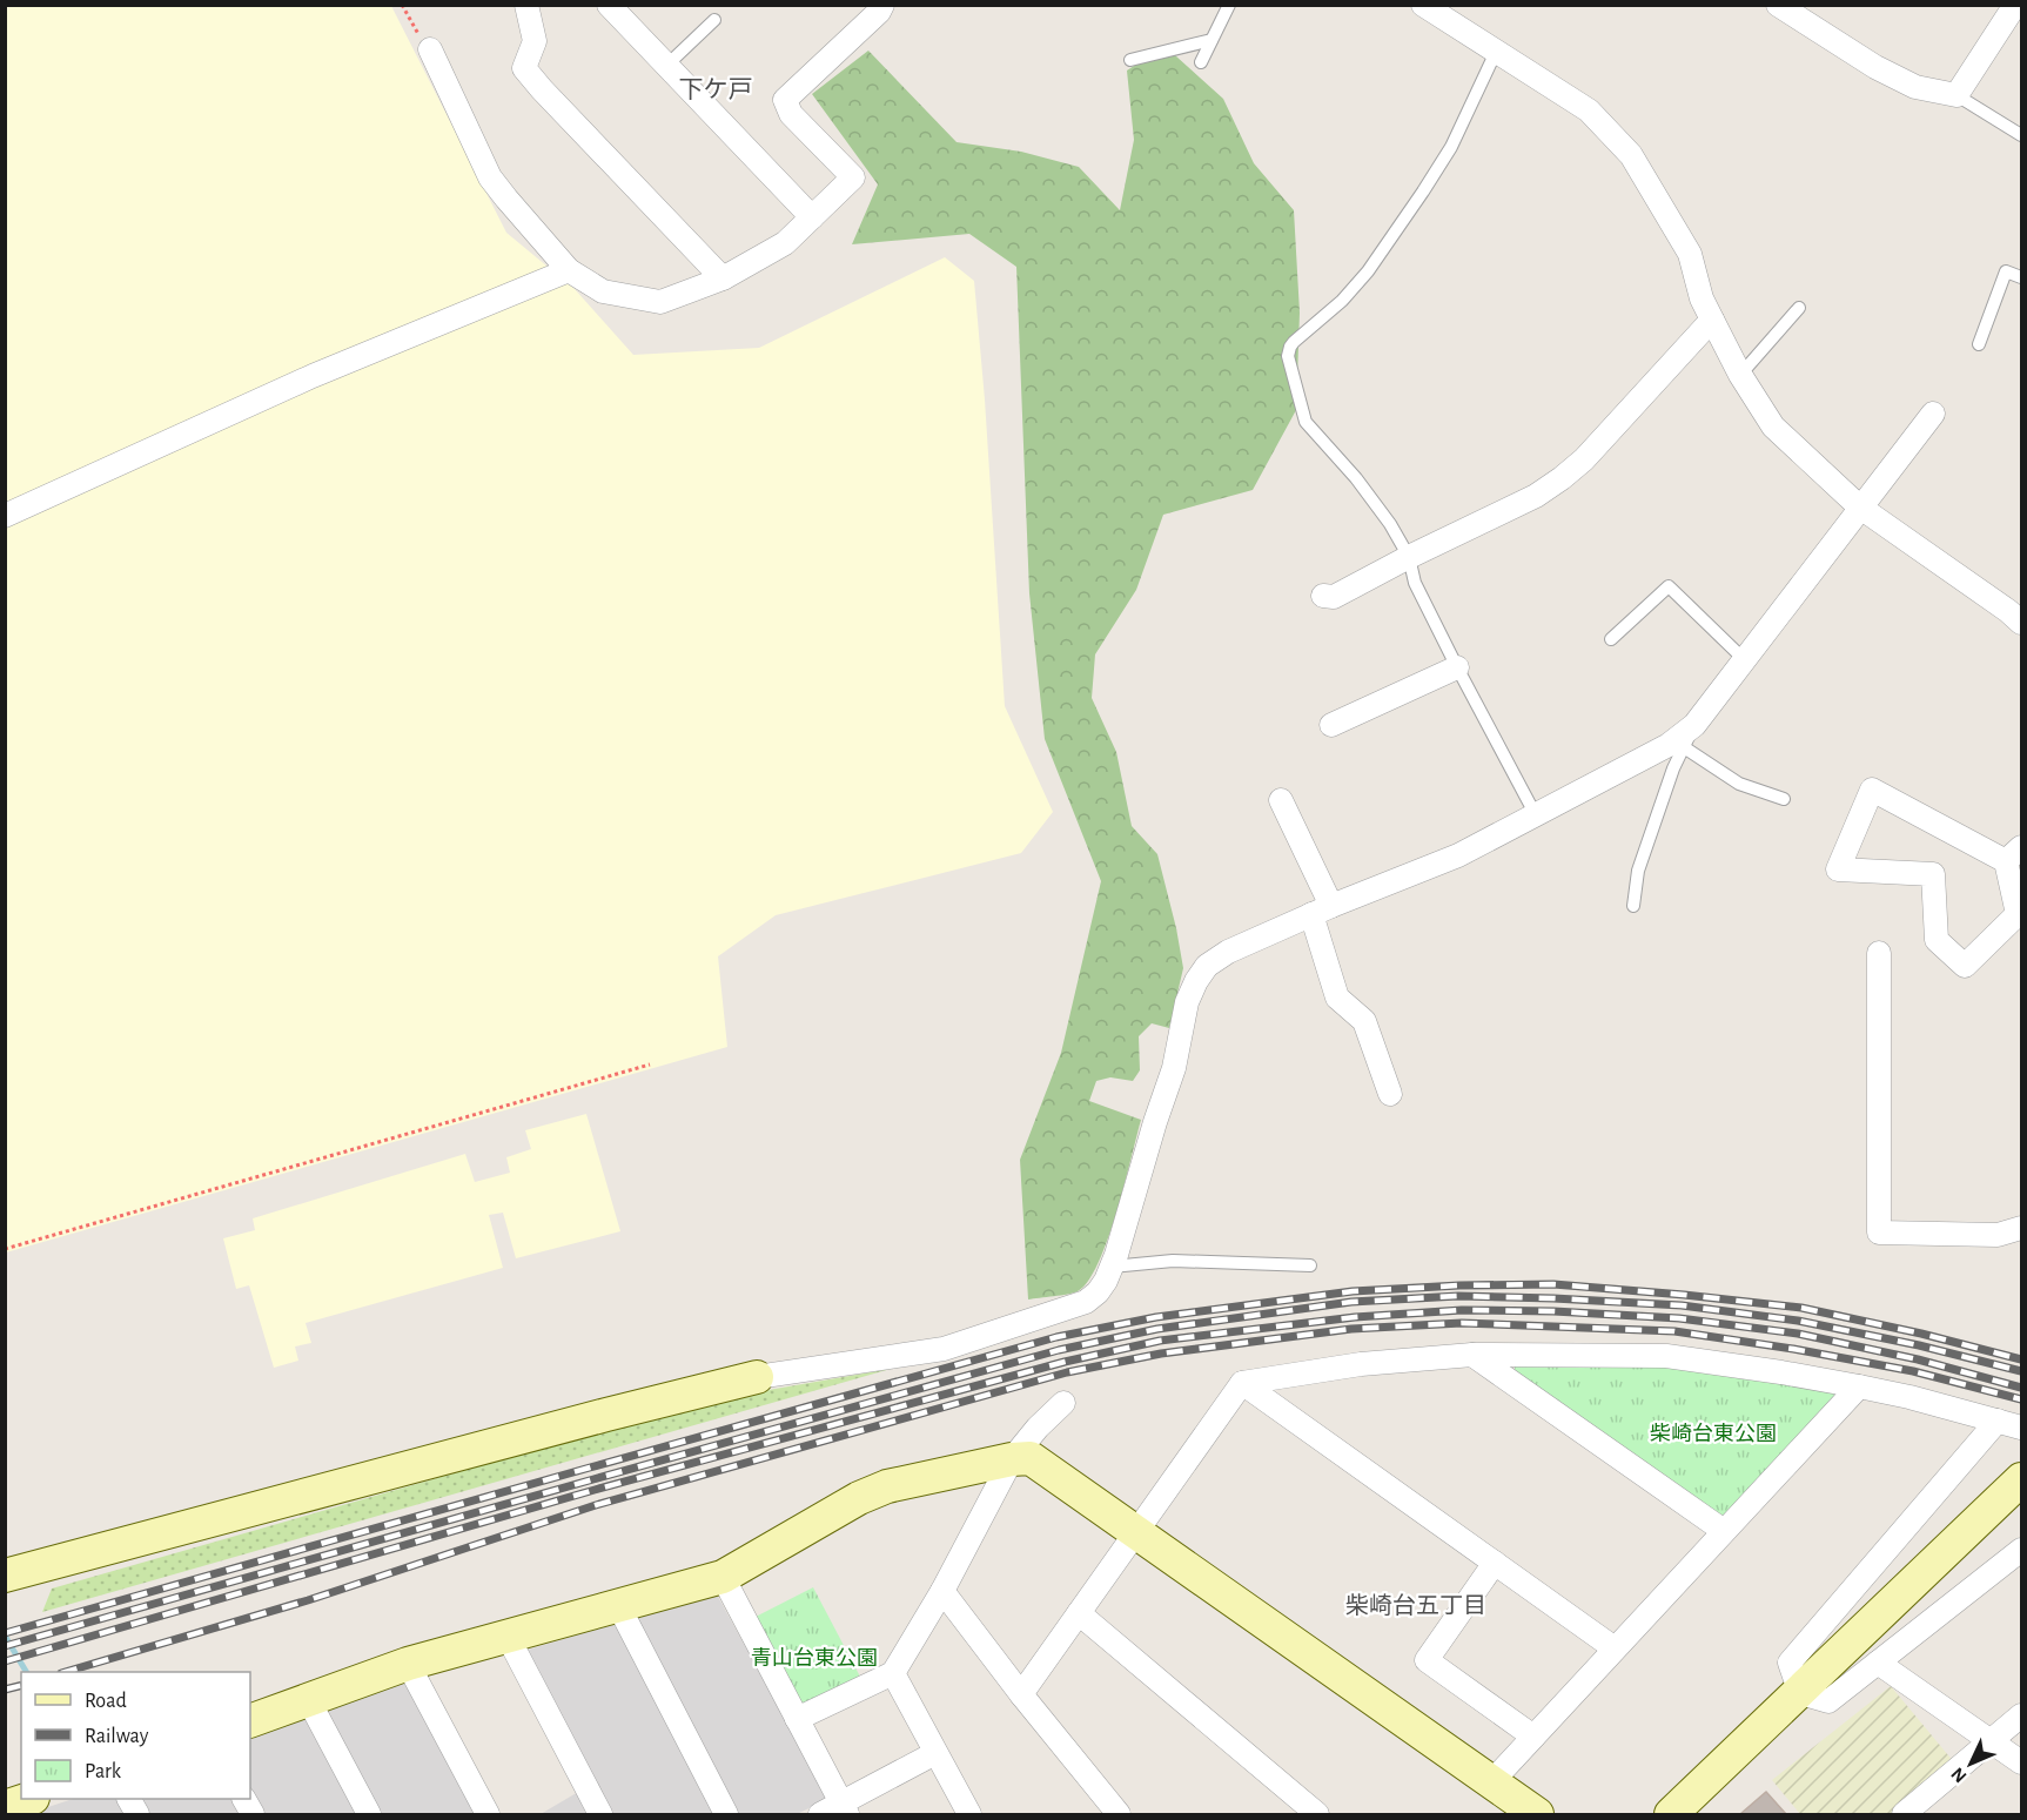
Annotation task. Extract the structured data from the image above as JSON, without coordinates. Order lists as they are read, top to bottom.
{
  "districts": ["下ケ戸", "柴崎台五丁目"],
  "parks": ["柴崎台東公園", "青山台東公園"],
  "legend": ["Road", "Railway", "Park"],
  "north": "bottom left"
}
